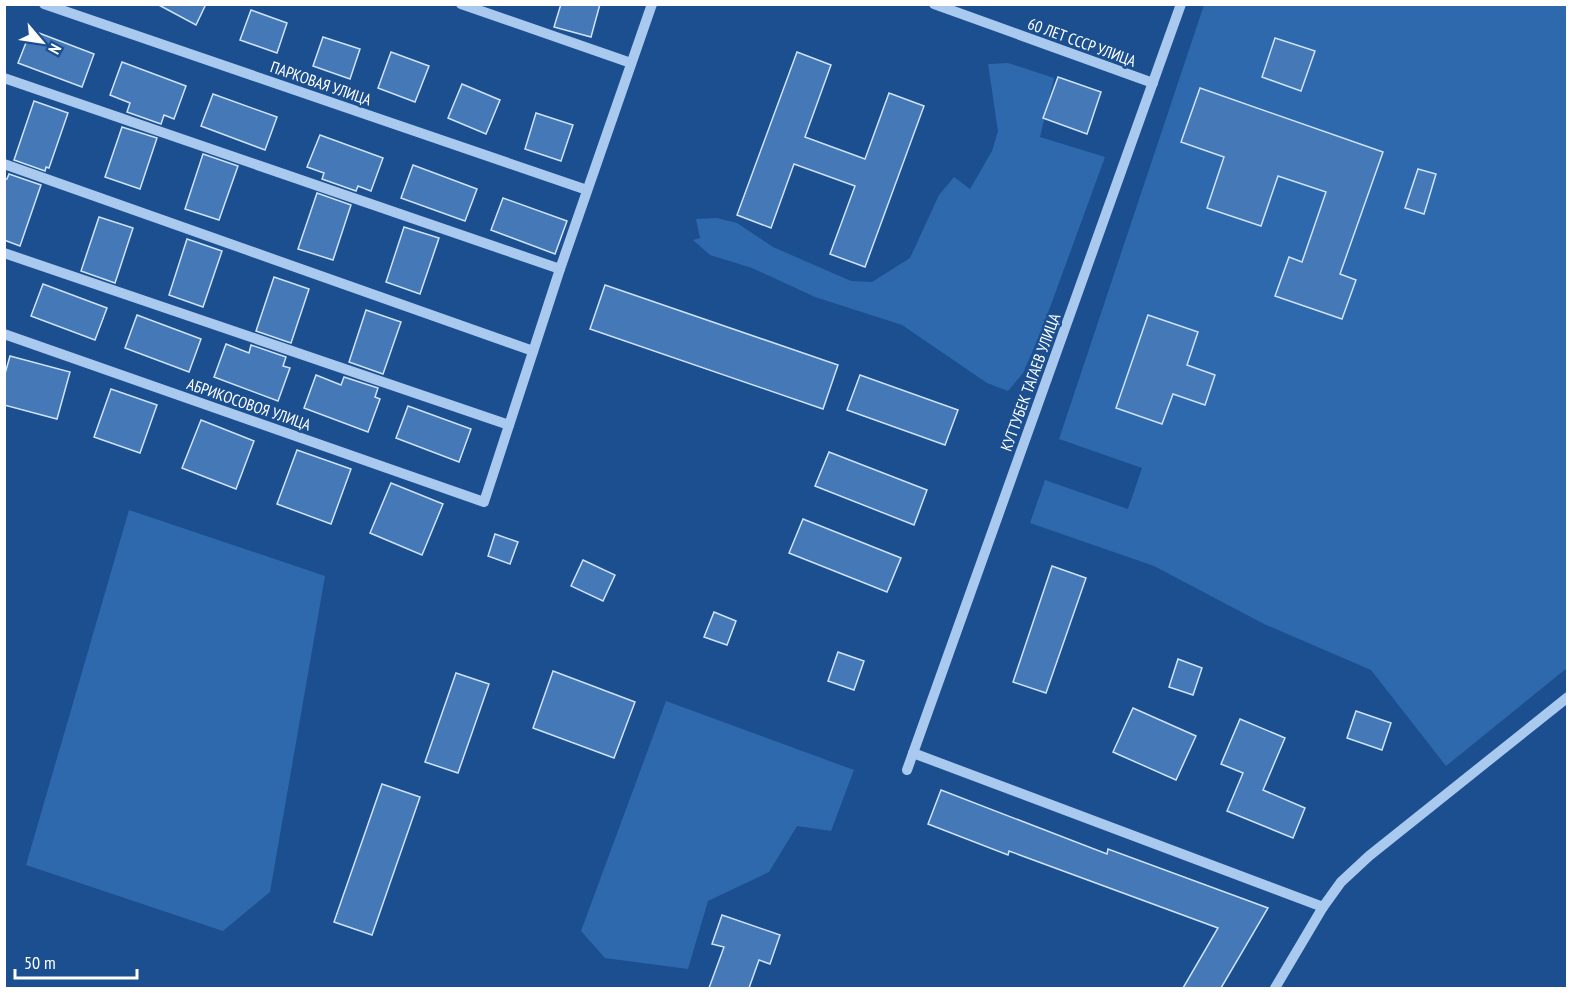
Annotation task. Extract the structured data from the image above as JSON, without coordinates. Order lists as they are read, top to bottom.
{
  "streets": {
    "street": [
      "60 ЛЕТ СССР УЛИЦА",
      "ПАРКОВАЯ УЛИЦА",
      "КУТТУБЕК ТАГАЕВ УЛИЦА",
      "АБРИКОСОВОЯ УЛИЦА"
    ]
  },
  "crossings": [
    ["60 ЛЕТ СССР УЛИЦА", "КУТТУБЕК ТАГАЕВ УЛИЦА"]
  ],
  "scale_bar": "50 m",
  "north": "bottom right"
}
